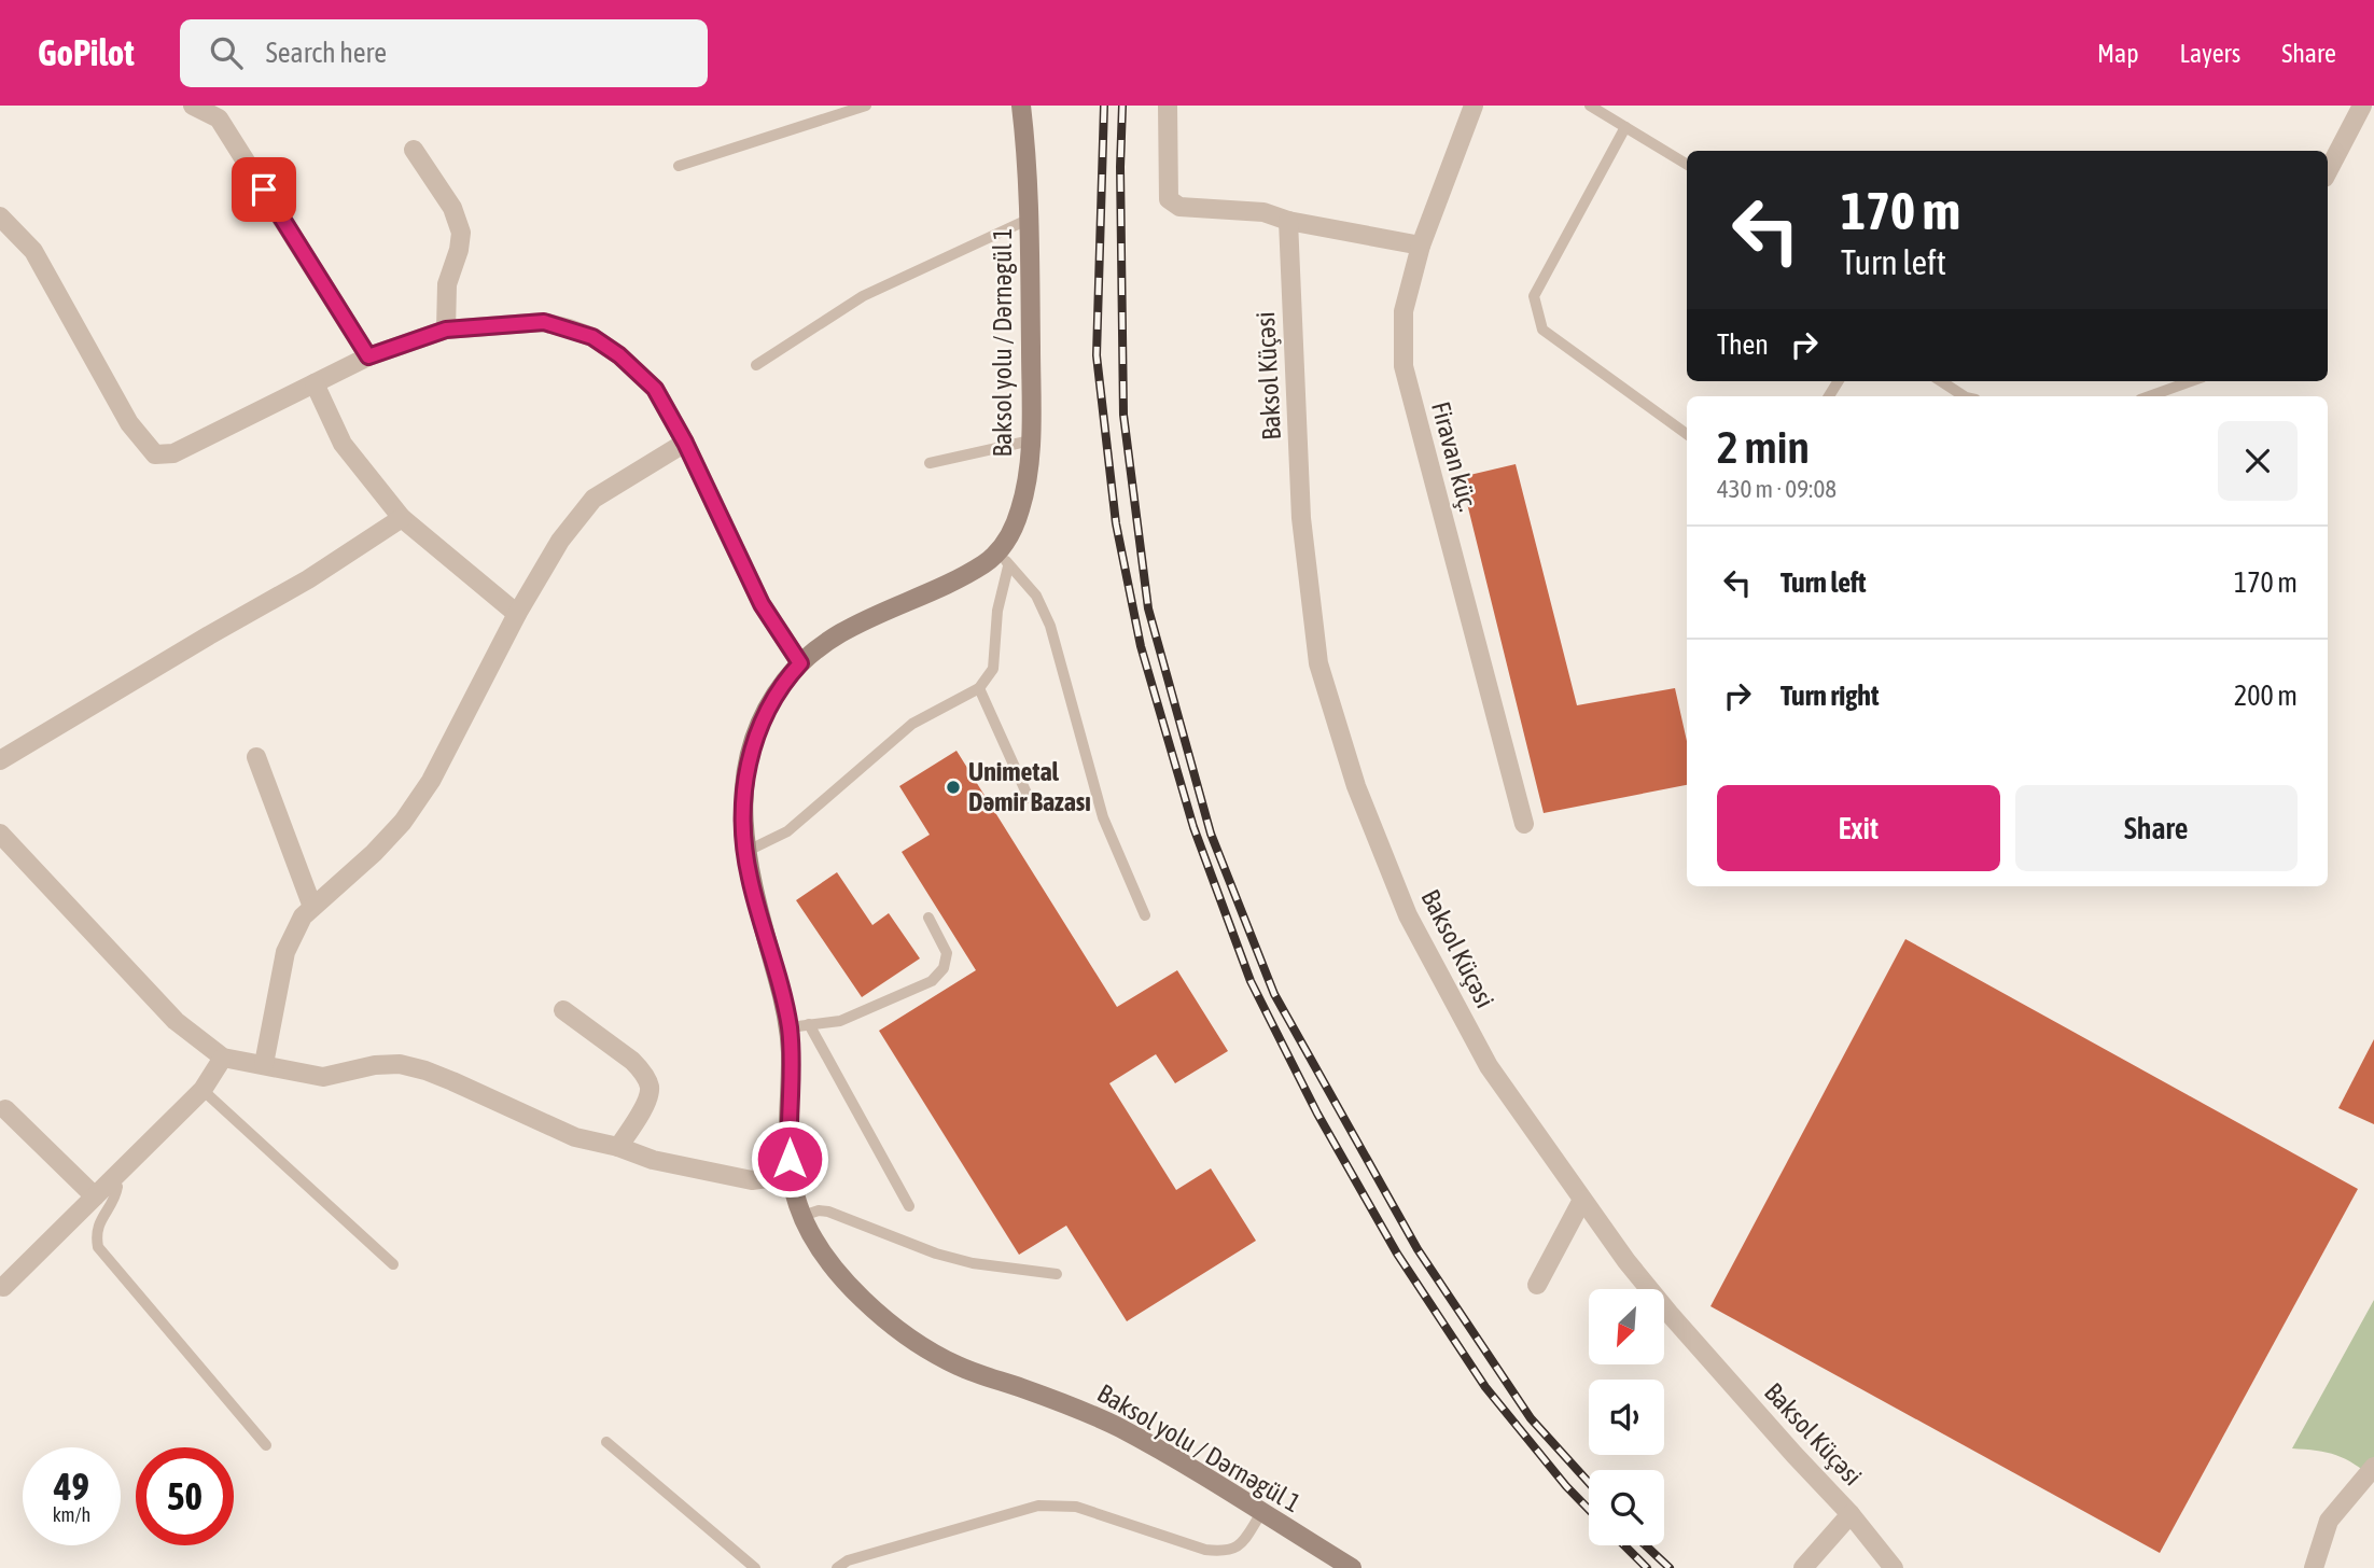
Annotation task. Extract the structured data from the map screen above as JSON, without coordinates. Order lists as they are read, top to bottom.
{
  "streets": {
    "main road": ["Baksol yolu / Dərnəgül 1"],
    "street": ["Baksol Küçəsi", "Firavan küç."]
  },
  "places": ["Unimetal Dəmir Bazası"],
  "north": "bottom left",
  "page": {
    "header": "GoPilot",
    "search": "Search here",
    "nav": ["Map", "Layers", "Share"],
    "turn": ["170 m", "Turn left"],
    "then": "Then",
    "heading": ["2 min", "430 m · 09:08"],
    "list": [
      {
        "name": "Turn left",
        "value": "170 m"
      },
      {
        "name": "Turn right",
        "value": "200 m"
      }
    ],
    "buttons": ["Exit", "Share"],
    "speed": "49 km/h",
    "limit": "50"
  }
}
